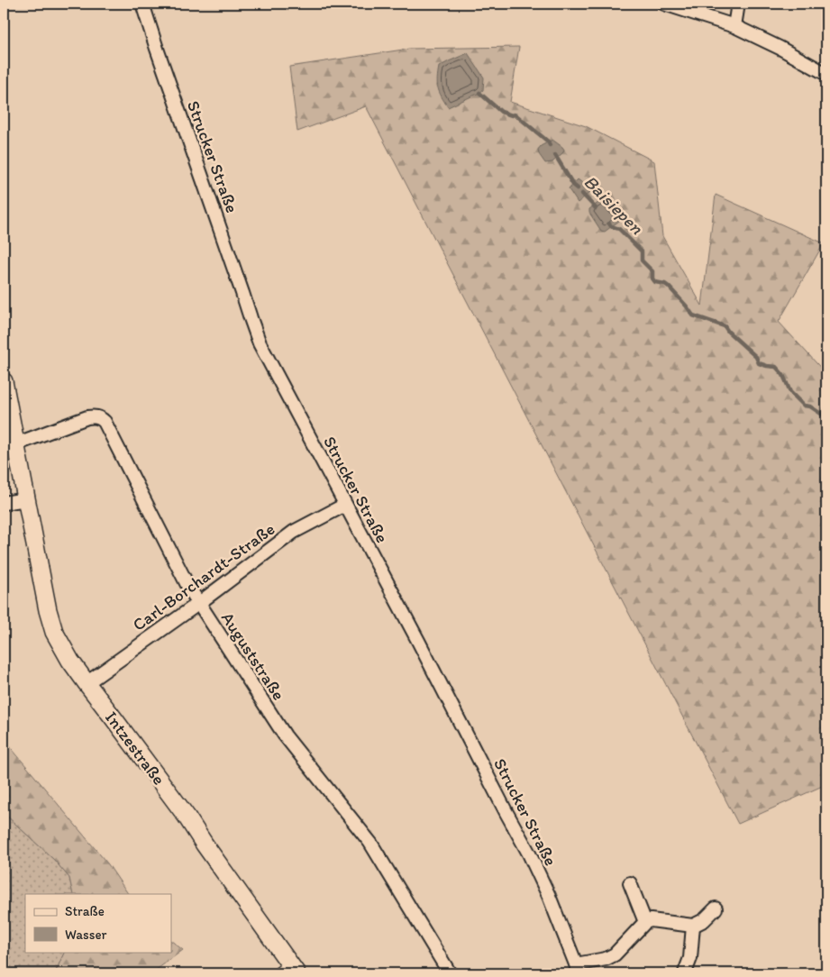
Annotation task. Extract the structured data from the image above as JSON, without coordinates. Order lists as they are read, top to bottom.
{
  "streets": {
    "main road": ["Intzestraße"],
    "street": ["Strucker Straße", "Carl-Borchardt-Straße", "Auguststraße"]
  },
  "crossings": [
    ["Strucker Straße", "Carl-Borchardt-Straße"],
    ["Carl-Borchardt-Straße", "Auguststraße"],
    ["Carl-Borchardt-Straße", "Intzestraße"],
    ["Auguststraße", "Intzestraße"]
  ],
  "water": ["Baisiepen"],
  "legend": ["Straße", "Wasser"]
}
